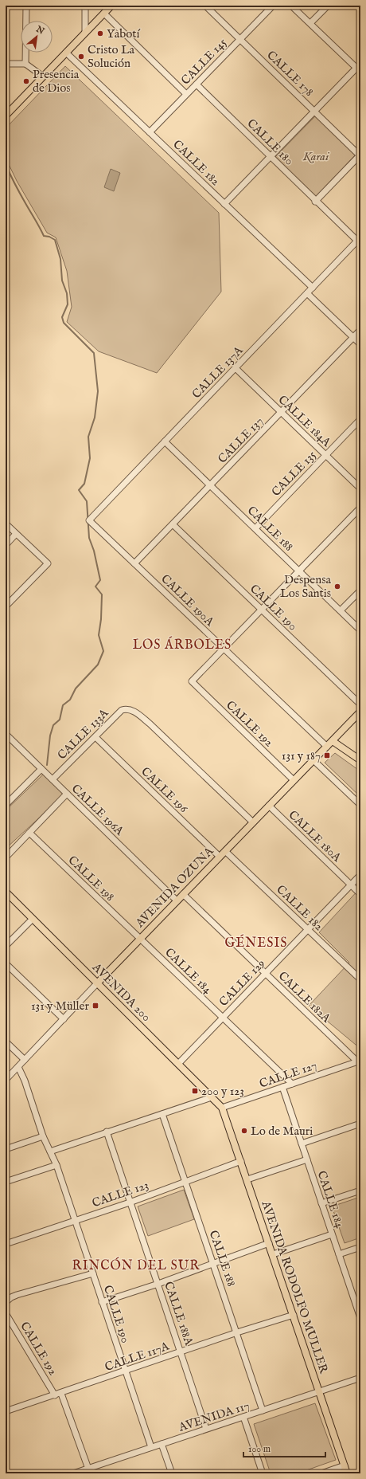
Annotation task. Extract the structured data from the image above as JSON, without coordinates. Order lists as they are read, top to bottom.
{
  "streets": {
    "main road": ["AVENIDA OZUNA", "AVENIDA 200", "AVENIDA RODOLFO MULLER"],
    "street": [
      "CALLE 145",
      "CALLE 178",
      "CALLE 180",
      "CALLE 182",
      "CALLE 137A",
      "CALLE 184A",
      "CALLE 137",
      "CALLE 135",
      "CALLE 188",
      "CALLE 190A",
      "CALLE 190",
      "CALLE 192",
      "CALLE 133A",
      "CALLE 196",
      "CALLE 196A",
      "CALLE 180A",
      "CALLE 198",
      "CALLE 184",
      "CALLE 129",
      "CALLE 182A",
      "CALLE 127",
      "CALLE 123",
      "CALLE 188A",
      "CALLE 117A",
      "AVENIDA 117"
    ]
  },
  "crossings": [
    ["CALLE 145", "CALLE 178"],
    ["CALLE 145", "CALLE 180"],
    ["CALLE 145", "CALLE 182"],
    ["CALLE 180", "CALLE 137A"],
    ["CALLE 182", "CALLE 137A"],
    ["CALLE 182", "AVENIDA OZUNA"],
    ["CALLE 182", "CALLE 129"],
    ["CALLE 137A", "CALLE 184A"],
    ["CALLE 137A", "CALLE 188"],
    ["CALLE 137A", "CALLE 190A"],
    ["CALLE 184A", "CALLE 137"],
    ["CALLE 184A", "CALLE 135"],
    ["CALLE 137", "CALLE 188"],
    ["CALLE 137", "CALLE 190A"],
    ["CALLE 137", "CALLE 190"],
    ["CALLE 135", "CALLE 188"],
    ["CALLE 188", "CALLE 123"],
    ["CALLE 188", "CALLE 117A"],
    ["CALLE 188", "AVENIDA 117"],
    ["CALLE 190A", "CALLE 192"],
    ["CALLE 190A", "AVENIDA OZUNA"],
    ["CALLE 190", "AVENIDA OZUNA"],
    ["CALLE 190", "CALLE 123"],
    ["CALLE 190", "CALLE 117A"],
    ["CALLE 190", "AVENIDA 117"],
    ["CALLE 192", "AVENIDA OZUNA"],
    ["CALLE 192", "CALLE 117A"],
    ["CALLE 133A", "CALLE 196"],
    ["CALLE 133A", "CALLE 196A"],
    ["CALLE 133A", "AVENIDA OZUNA"],
    ["CALLE 196", "AVENIDA OZUNA"],
    ["CALLE 196A", "AVENIDA OZUNA"],
    ["CALLE 180A", "AVENIDA OZUNA"],
    ["CALLE 180A", "CALLE 129"],
    ["CALLE 198", "AVENIDA OZUNA"],
    ["CALLE 198", "CALLE 184"],
    ["AVENIDA OZUNA", "CALLE 184"],
    ["AVENIDA OZUNA", "AVENIDA 200"],
    ["AVENIDA OZUNA", "CALLE 182A"],
    ["CALLE 184", "CALLE 129"],
    ["CALLE 184", "CALLE 127"],
    ["CALLE 129", "AVENIDA 200"],
    ["CALLE 129", "CALLE 182A"],
    ["AVENIDA 200", "CALLE 127"],
    ["AVENIDA 200", "AVENIDA RODOLFO MULLER"],
    ["CALLE 182A", "CALLE 127"],
    ["CALLE 127", "AVENIDA RODOLFO MULLER"],
    ["CALLE 123", "AVENIDA RODOLFO MULLER"],
    ["CALLE 123", "CALLE 188A"],
    ["AVENIDA RODOLFO MULLER", "CALLE 117A"],
    ["AVENIDA RODOLFO MULLER", "AVENIDA 117"],
    ["CALLE 188A", "CALLE 117A"],
    ["CALLE 188A", "AVENIDA 117"]
  ],
  "districts": ["LOS ÁRBOLES", "GÉNESIS", "RINCÓN DEL SUR"],
  "parks": ["Karai"],
  "places": {
    "other": [
      "Yabotí",
      "Cristo La Solución",
      "Presencia de Dios",
      "Despensa Los Santis",
      "Lo de Mauri"
    ],
    "transit": ["131 y 187", "131 y Müller", "200 y 123"]
  },
  "scale_bar": "100 m",
  "north": "top right"
}
